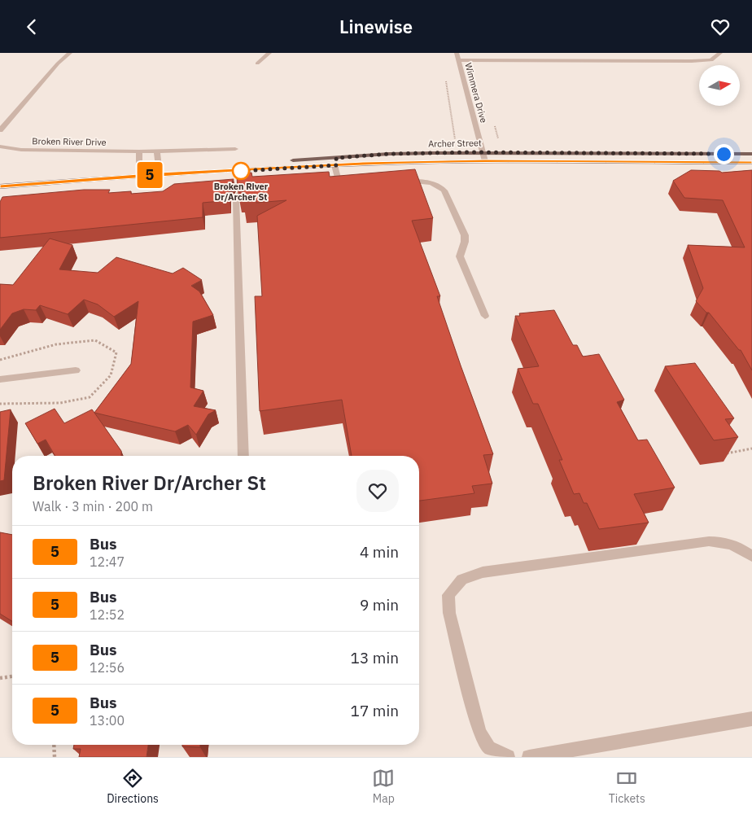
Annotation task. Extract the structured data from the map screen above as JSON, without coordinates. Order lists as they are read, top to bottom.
{
  "streets": {
    "main road": ["Archer Street"],
    "street": ["Wimmera Drive", "Broken River Drive"]
  },
  "crossings": [
    ["Wimmera Drive", "Archer Street"]
  ],
  "places": ["Broken River Dr/Archer St"],
  "lines": ["bus line 5"],
  "north": "right",
  "page": {
    "header": "Linewise",
    "on_map": "5",
    "heading": ["Broken River Dr/Archer St", "Walk · 3 min · 200 m"],
    "list": [
      {
        "mark": "5",
        "name": "Bus",
        "note": "12:47",
        "value": "4 min"
      },
      {
        "mark": "5",
        "name": "Bus",
        "note": "12:52",
        "value": "9 min"
      },
      {
        "mark": "5",
        "name": "Bus",
        "note": "12:56",
        "value": "13 min"
      },
      {
        "mark": "5",
        "name": "Bus",
        "note": "13:00",
        "value": "17 min"
      }
    ],
    "tabs": ["Directions", "Map", "Tickets"]
  }
}
